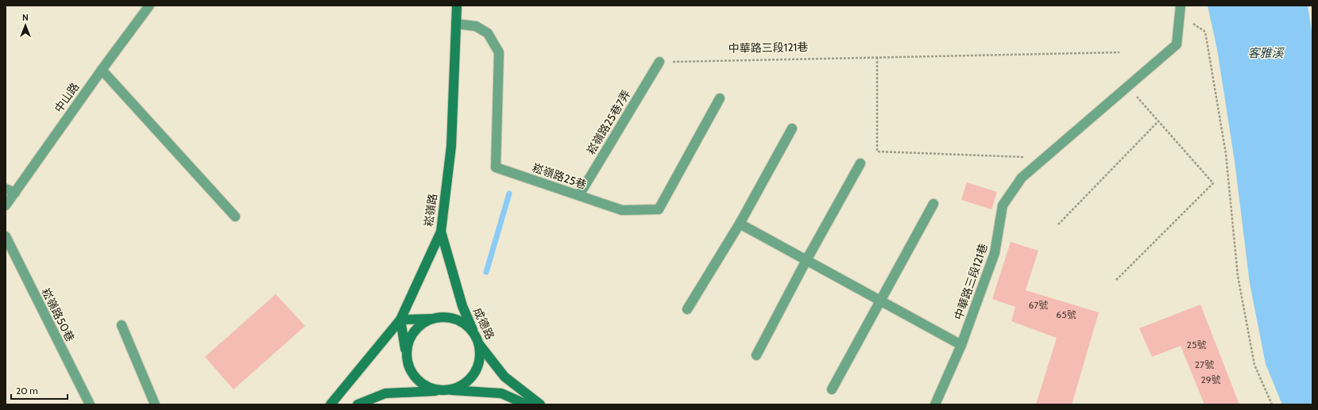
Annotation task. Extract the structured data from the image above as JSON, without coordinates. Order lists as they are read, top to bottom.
{
  "streets": {
    "street": [
      "中華路三段121巷",
      "中山路",
      "崧嶺路25巷7弄",
      "崧嶺路25巷",
      "崧嶺路",
      "崧嶺路50巷",
      "成德路"
    ]
  },
  "crossings": [
    ["中華路三段121巷", "崧嶺路25巷7弄"],
    ["崧嶺路25巷7弄", "崧嶺路25巷"],
    ["崧嶺路25巷", "崧嶺路"],
    ["崧嶺路", "成德路"]
  ],
  "water": ["客雅溪"],
  "house_numbers": [
    "67號",
    "65號",
    "25號",
    "27號",
    "29號"
  ],
  "scale_bar": "20 m",
  "north": "top"
}
